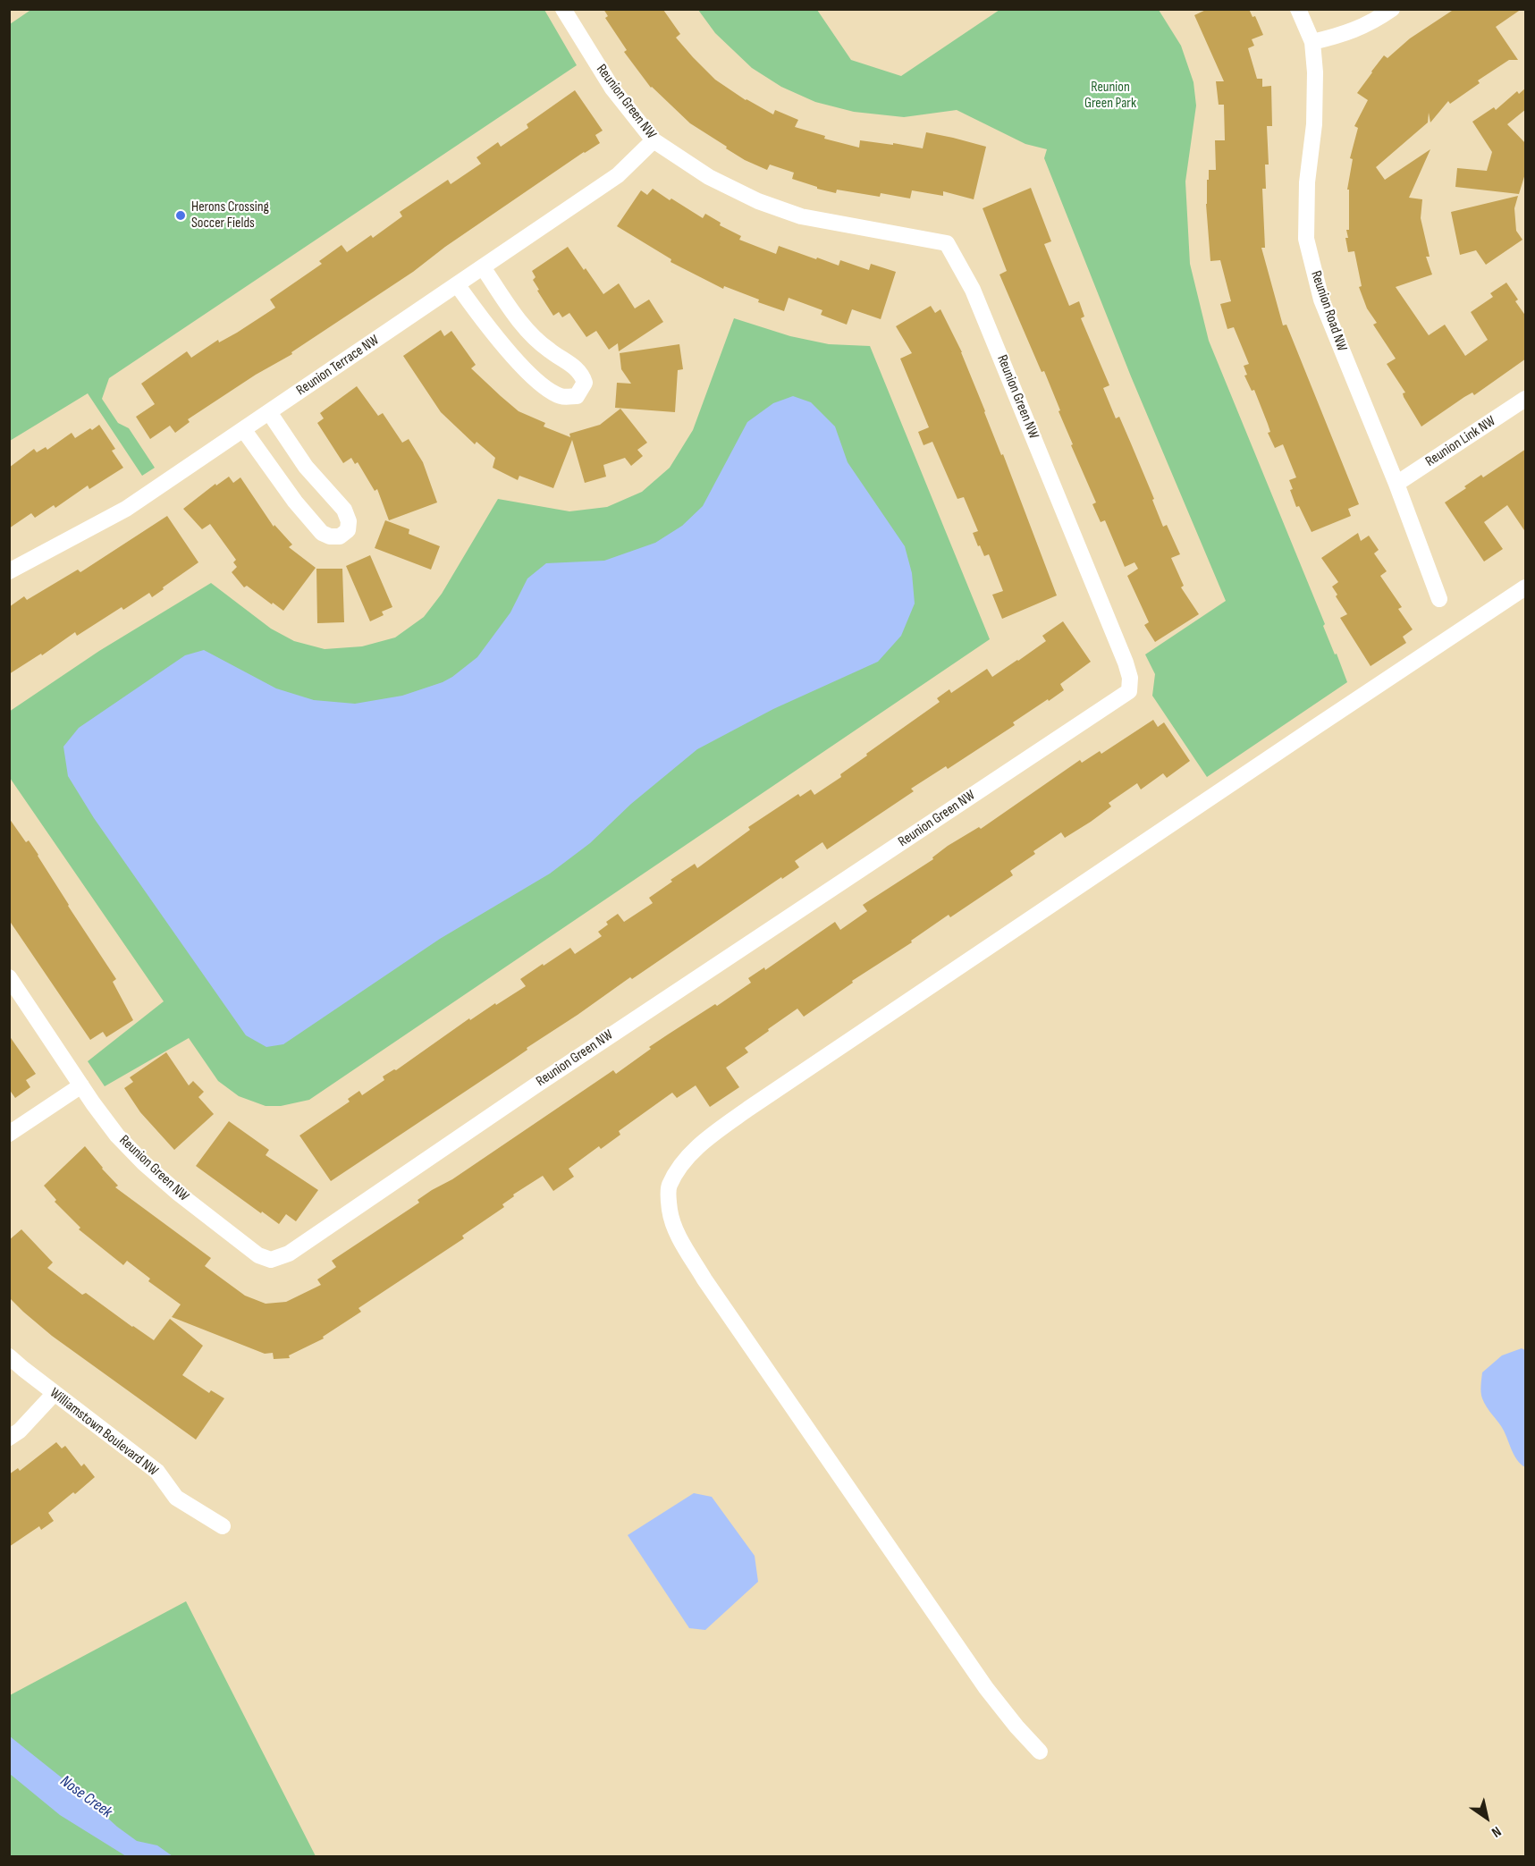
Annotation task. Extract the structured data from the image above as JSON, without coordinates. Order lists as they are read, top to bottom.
{
  "streets": {
    "street": [
      "Reunion Green NW",
      "Reunion Road NW",
      "Reunion Terrace NW",
      "Reunion Link NW",
      "Williamstown Boulevard NW"
    ]
  },
  "crossings": [
    ["Reunion Green NW", "Reunion Terrace NW"],
    ["Reunion Road NW", "Reunion Link NW"]
  ],
  "water": ["Nose Creek"],
  "parks": ["Reunion Green Park"],
  "places": ["Herons Crossing Soccer Fields"],
  "north": "bottom right"
}
